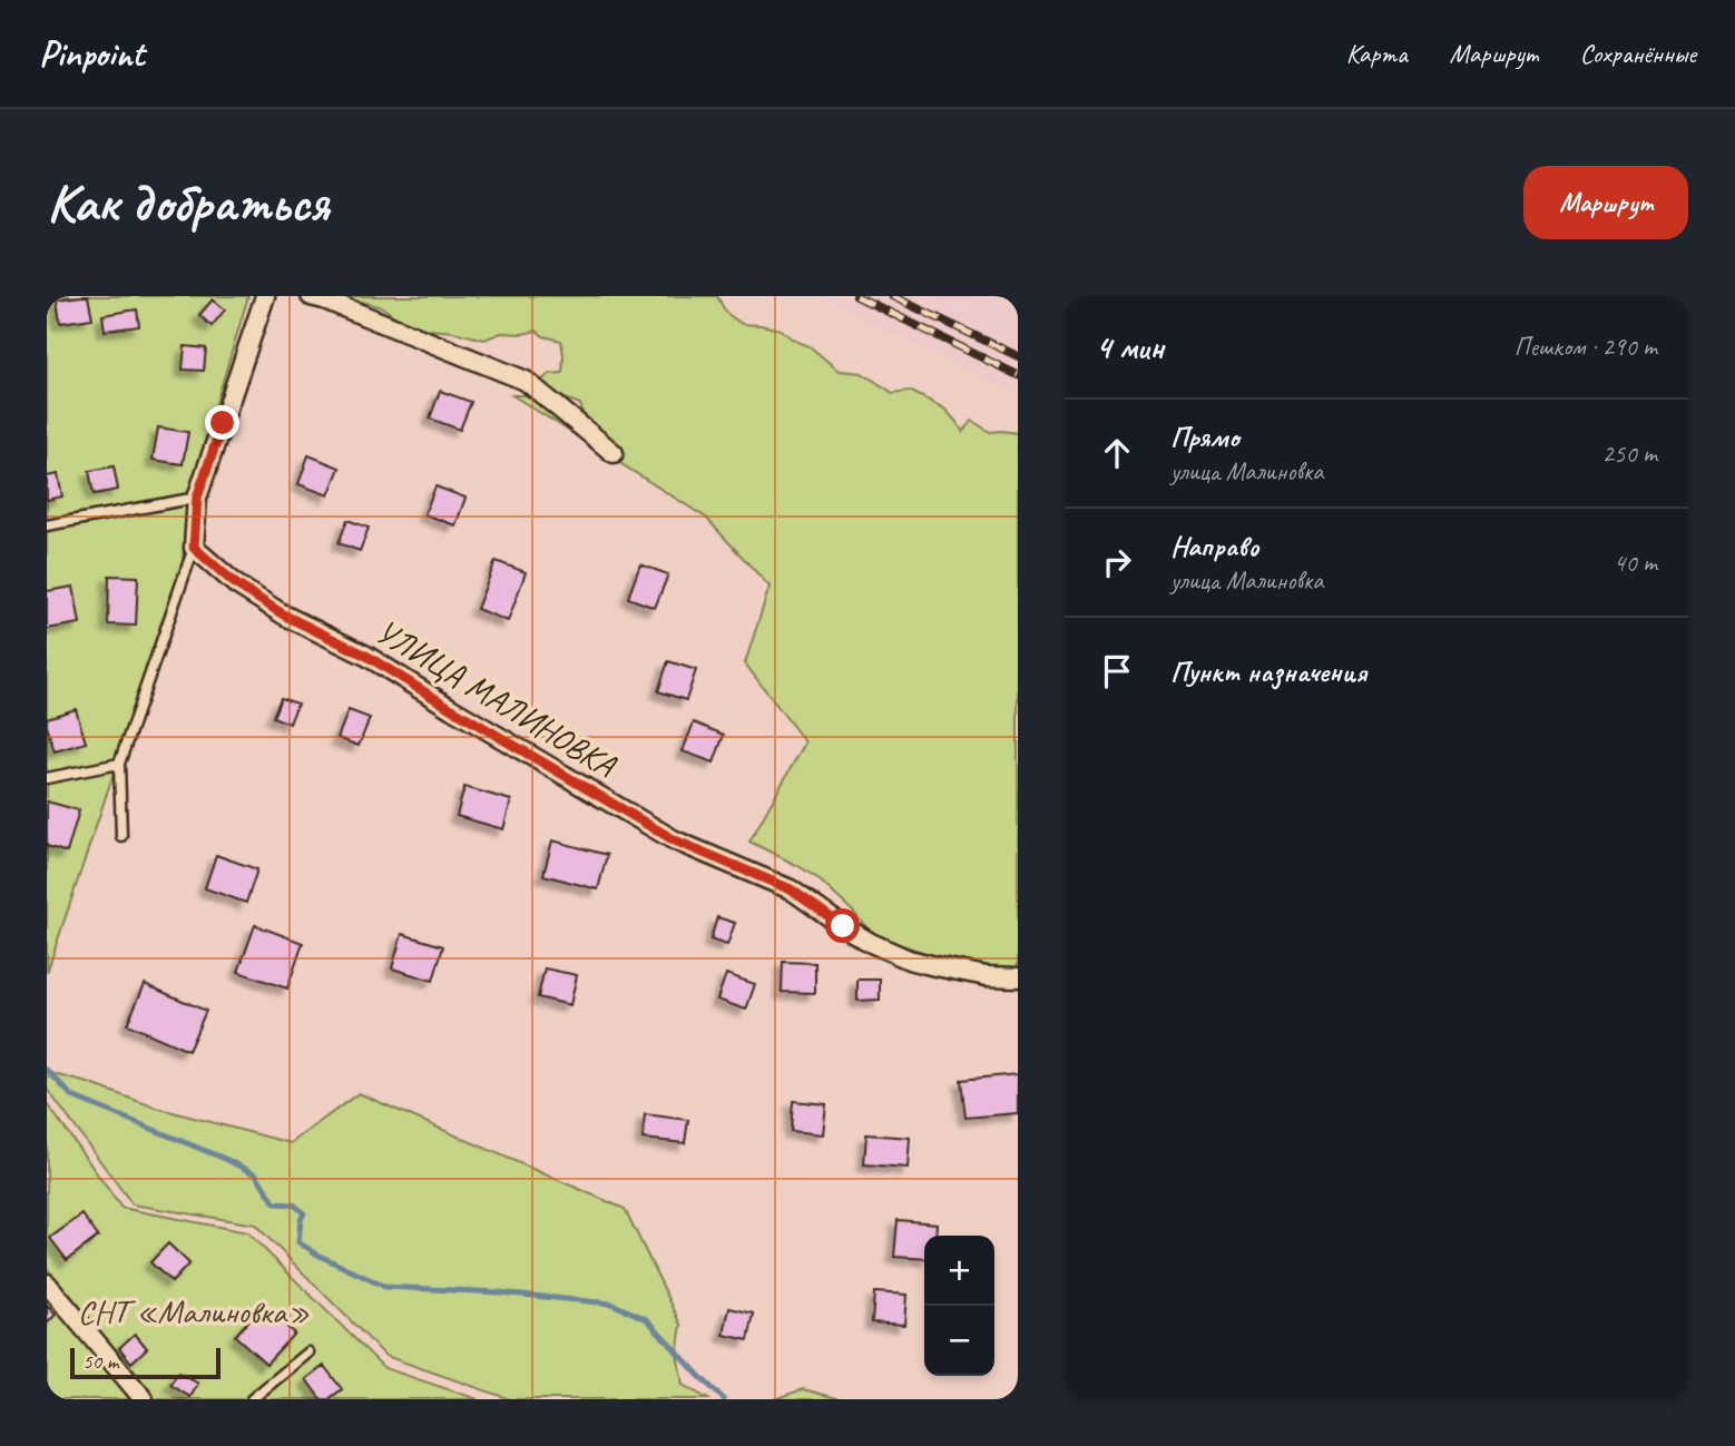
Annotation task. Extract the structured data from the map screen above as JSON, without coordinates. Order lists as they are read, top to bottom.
{
  "streets": {
    "street": ["УЛИЦА МАЛИНОВКА"]
  },
  "parks": ["СНТ «Малиновка»"],
  "scale_bar": "50 m",
  "page": {
    "header": "Pinpoint",
    "nav": ["Карта", "Маршрут", "Сохранённые"],
    "buttons": "Маршрут",
    "title": "Как добраться",
    "heading": ["4 мин", "Пешком · 290 m"],
    "list": [
      ["Прямо", "улица Малиновка", "250 m"],
      ["Направо", "улица Малиновка", "40 m"],
      "Пункт назначения"
    ],
    "map_buttons": ["+", "−"],
    "scale": "50 m"
  }
}
